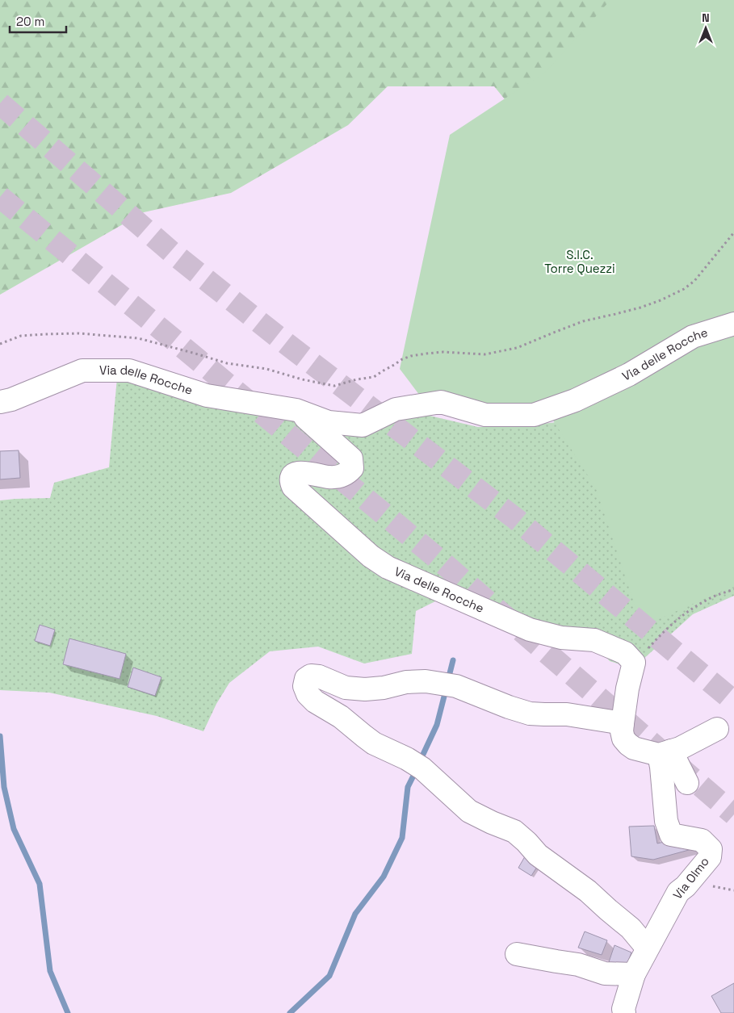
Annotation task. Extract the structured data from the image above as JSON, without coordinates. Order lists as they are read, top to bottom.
{
  "streets": {
    "street": ["Via delle Rocche", "Via Olmo"]
  },
  "parks": ["S.I.C. Torre Quezzi"],
  "scale_bar": "20 m",
  "north": "top"
}
